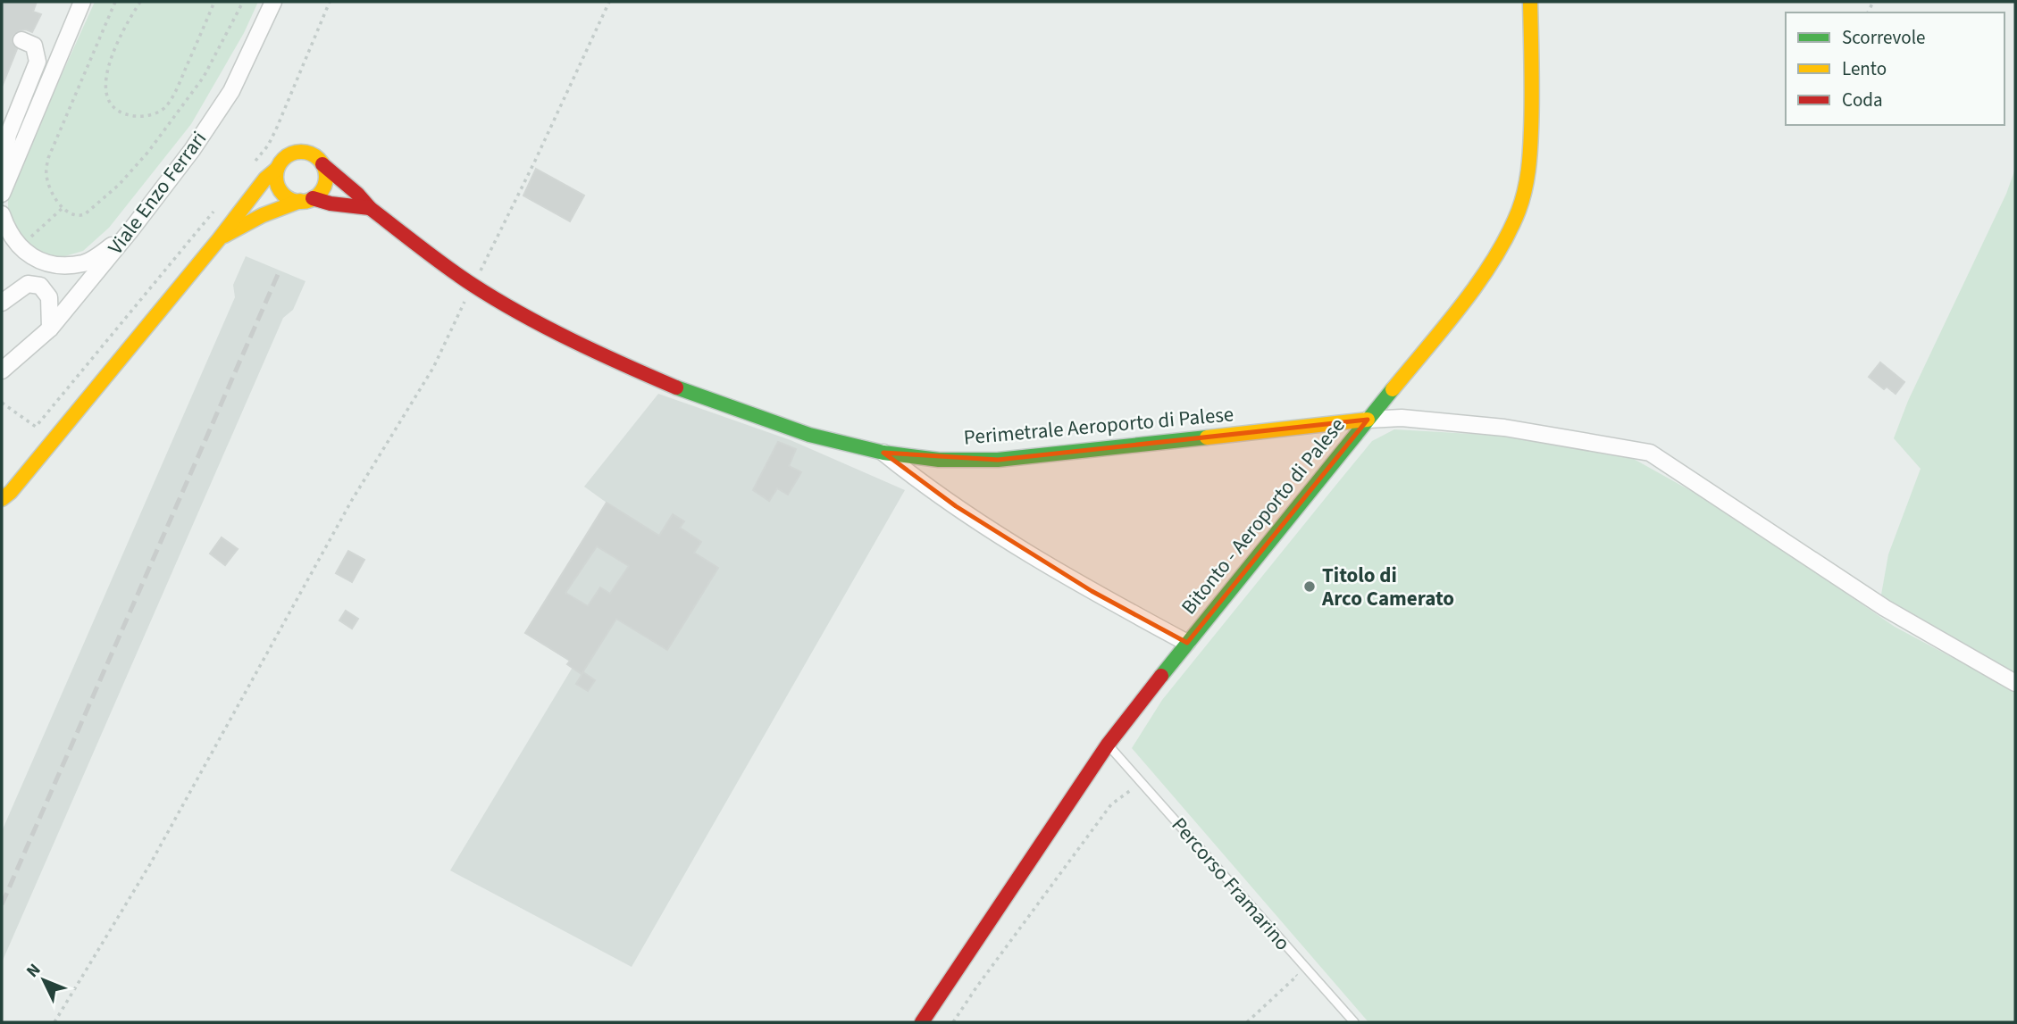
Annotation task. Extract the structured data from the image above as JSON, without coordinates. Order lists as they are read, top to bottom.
{
  "streets": {
    "street": ["Viale Enzo Ferrari", "Perimetrale Aeroporto di Palese", "Bitonto - Aeroporto di Palese"],
    "lane": ["Percorso Framarino"]
  },
  "crossings": [
    ["Perimetrale Aeroporto di Palese", "Bitonto - Aeroporto di Palese"],
    ["Bitonto - Aeroporto di Palese", "Percorso Framarino"]
  ],
  "places": ["Titolo di Arco Camerato"],
  "legend": ["Scorrevole", "Lento", "Coda"],
  "north": "top left"
}
